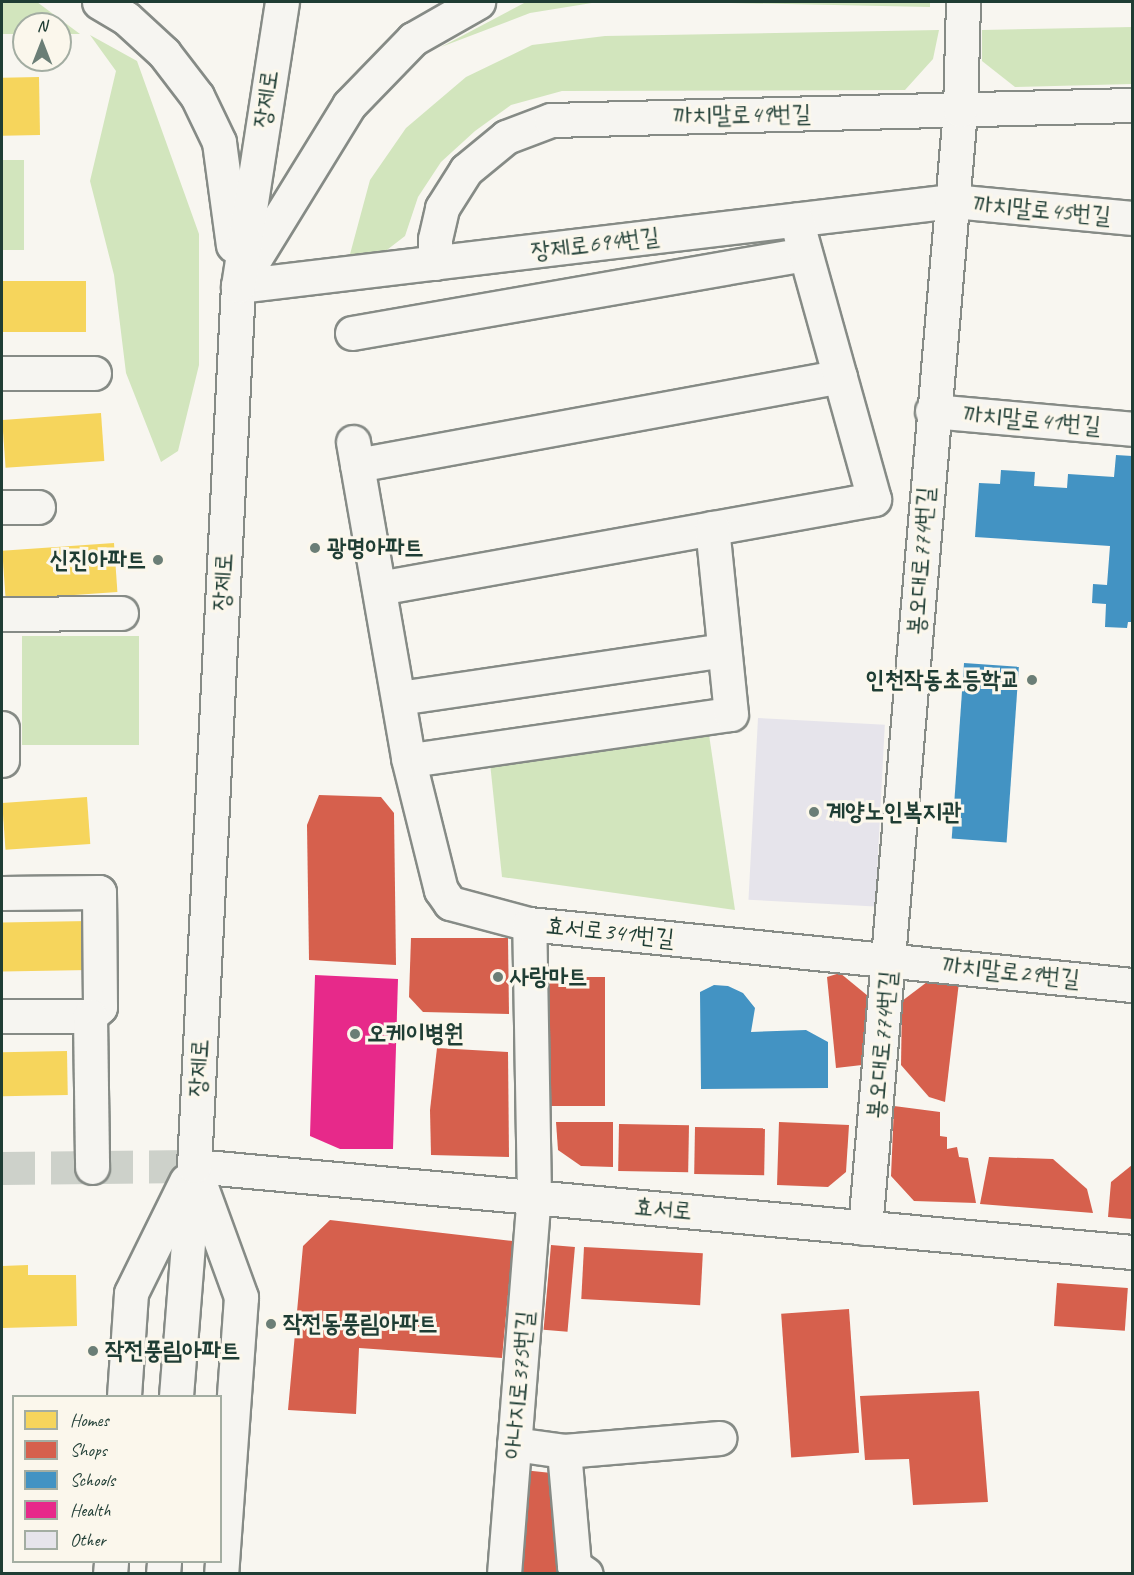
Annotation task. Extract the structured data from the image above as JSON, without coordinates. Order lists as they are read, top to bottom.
{
  "streets": {
    "street": [
      "장제로",
      "까치말로49번길",
      "까치말로45번길",
      "장제로694번길",
      "까치말로41번길",
      "봉오대로774번길",
      "효서로341번길",
      "까치말로29번길",
      "효서로",
      "아나지로375번길"
    ]
  },
  "crossings": [
    ["장제로", "장제로694번길"],
    ["장제로", "효서로"],
    ["까치말로49번길", "장제로694번길"],
    ["까치말로49번길", "봉오대로774번길"],
    ["까치말로45번길", "장제로694번길"],
    ["까치말로45번길", "봉오대로774번길"],
    ["장제로694번길", "봉오대로774번길"],
    ["까치말로41번길", "봉오대로774번길"],
    ["봉오대로774번길", "효서로341번길"],
    ["봉오대로774번길", "까치말로29번길"],
    ["봉오대로774번길", "효서로"],
    ["효서로341번길", "까치말로29번길"],
    ["효서로341번길", "효서로"],
    ["효서로341번길", "아나지로375번길"],
    ["효서로", "아나지로375번길"]
  ],
  "places": [
    "광명아파트",
    "신진아파트",
    "인천작동초등학교",
    "계양노인복지관",
    "사랑마트",
    "오케이병원",
    "작전동풍림아파트",
    "작전풍림아파트"
  ],
  "legend": [
    "Homes",
    "Shops",
    "Schools",
    "Health",
    "Other"
  ],
  "north": "top"
}
